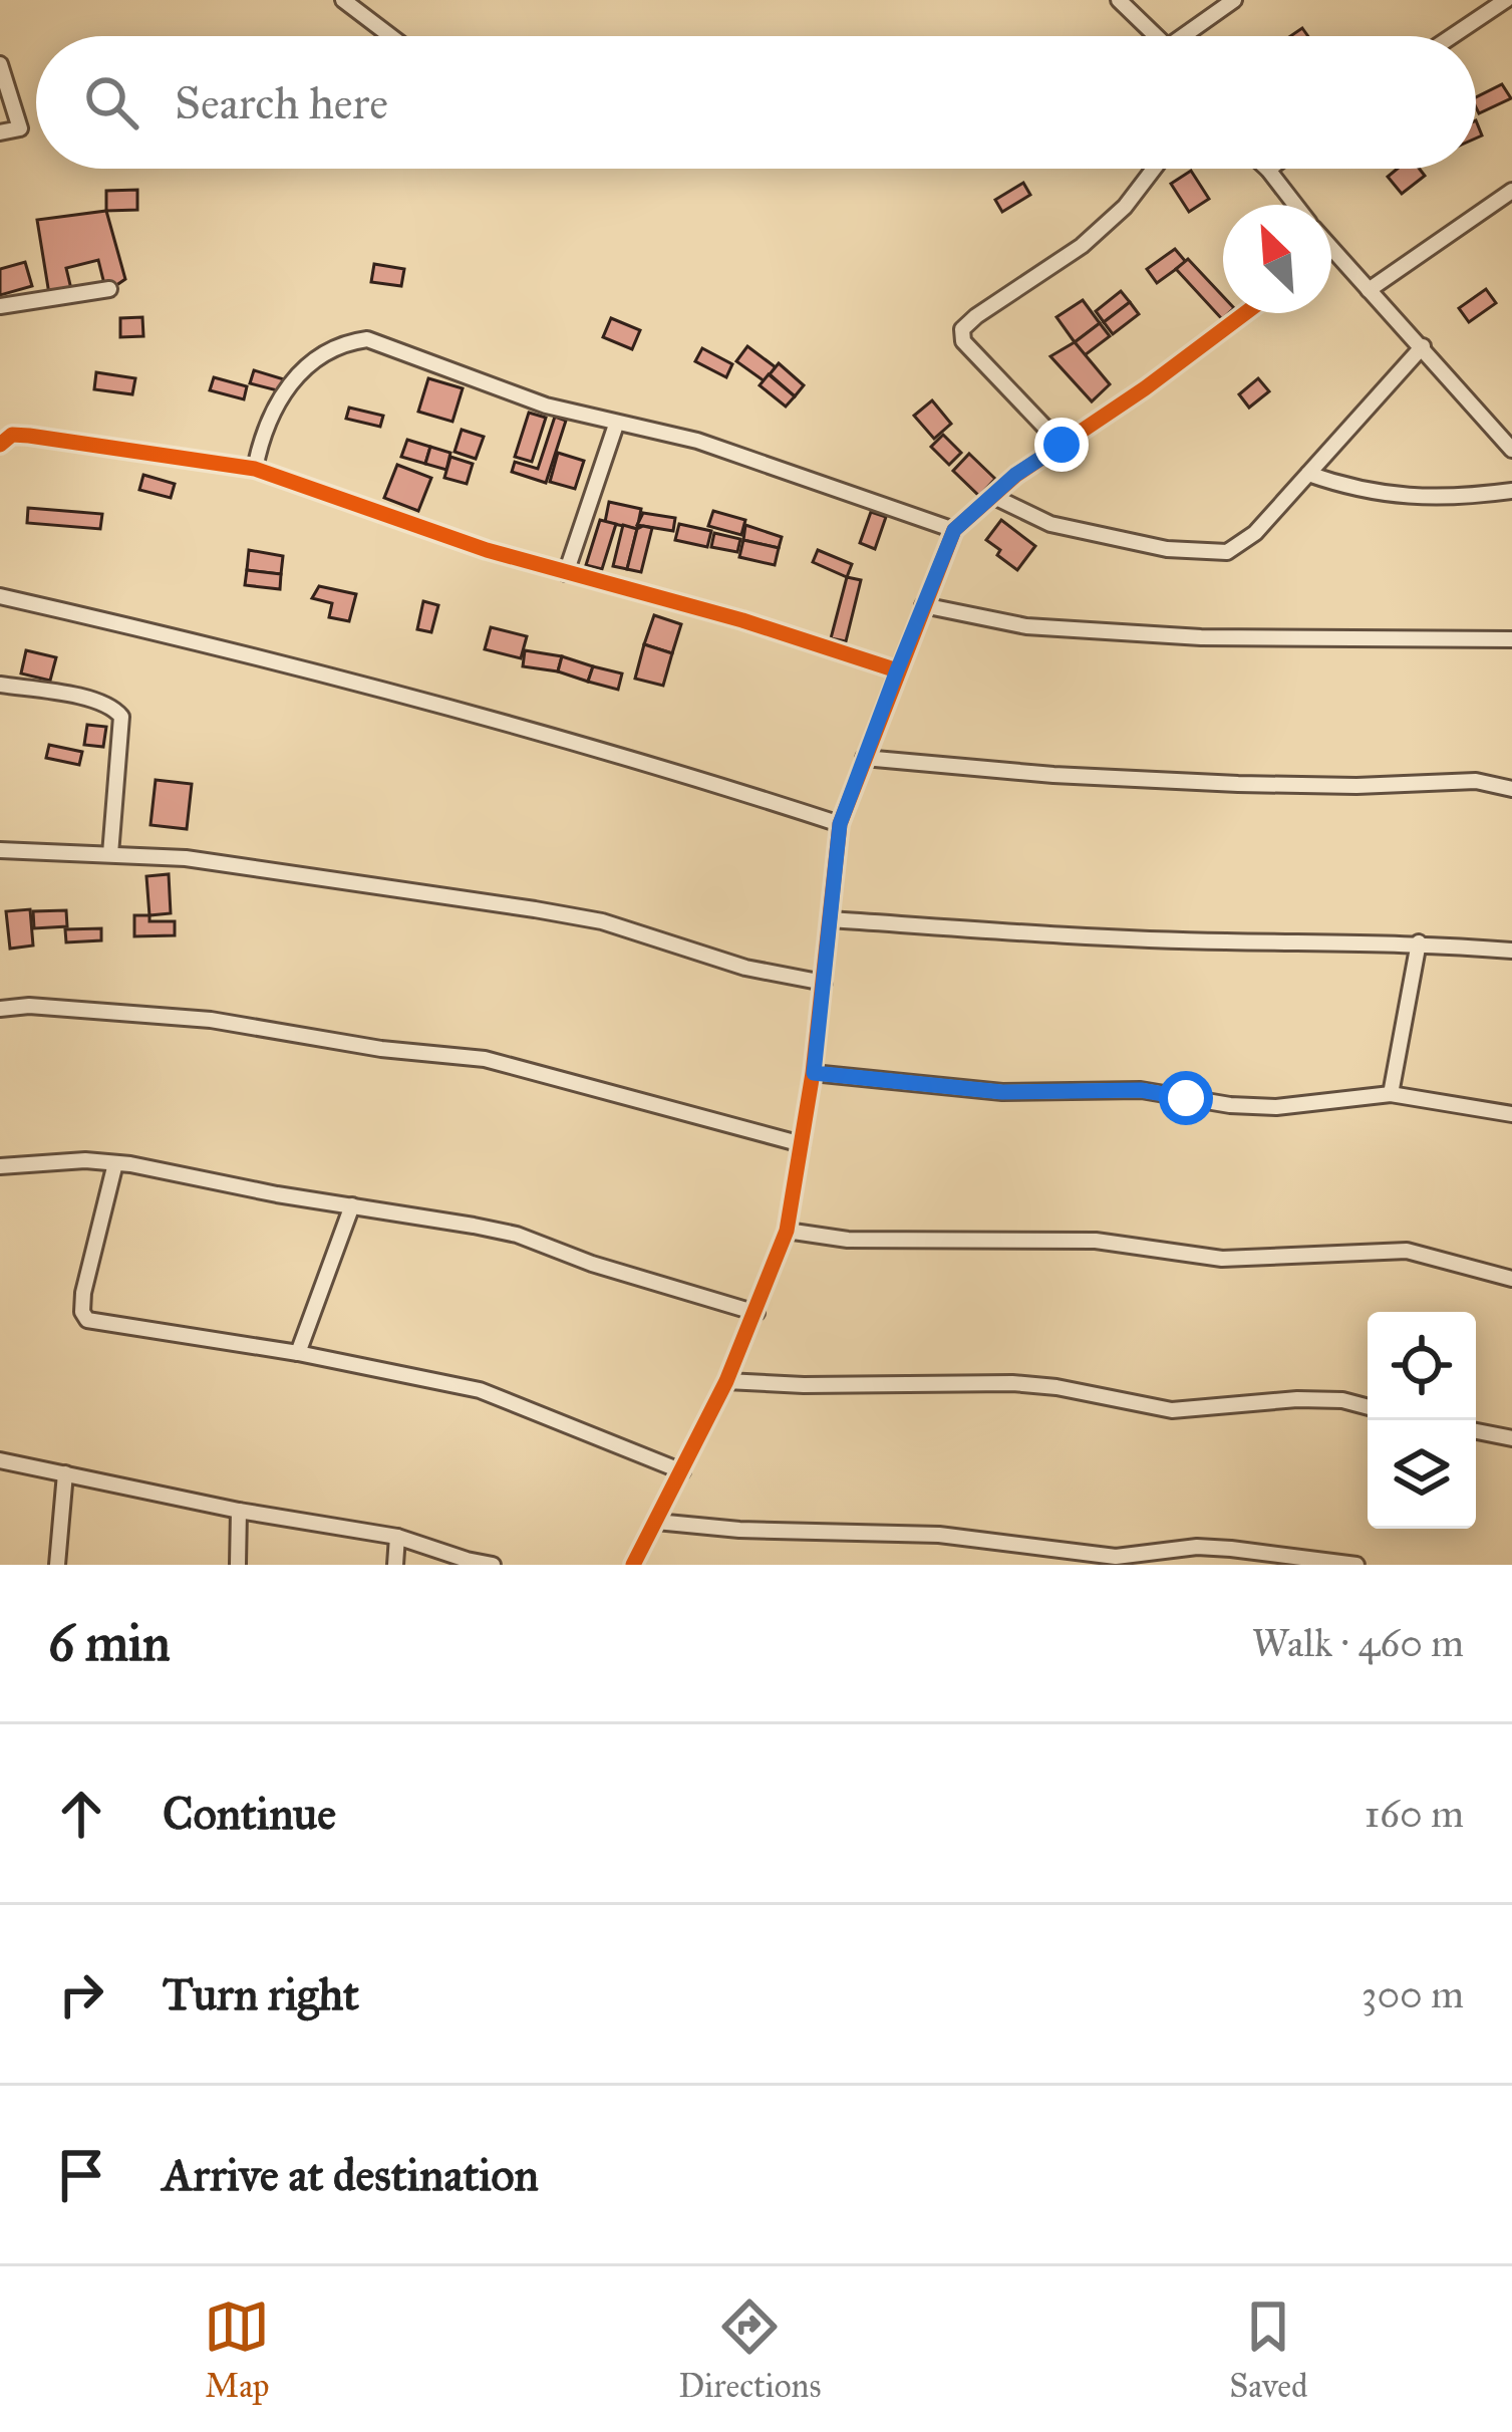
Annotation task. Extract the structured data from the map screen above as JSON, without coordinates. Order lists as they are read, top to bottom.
{
  "north": "top left",
  "page": {
    "search": "Search here",
    "heading": ["6 min", "Walk · 460 m"],
    "list": [
      ["Continue", "160 m"],
      ["Turn right", "300 m"],
      "Arrive at destination"
    ],
    "nav": ["Map", "Directions", "Saved"]
  }
}
